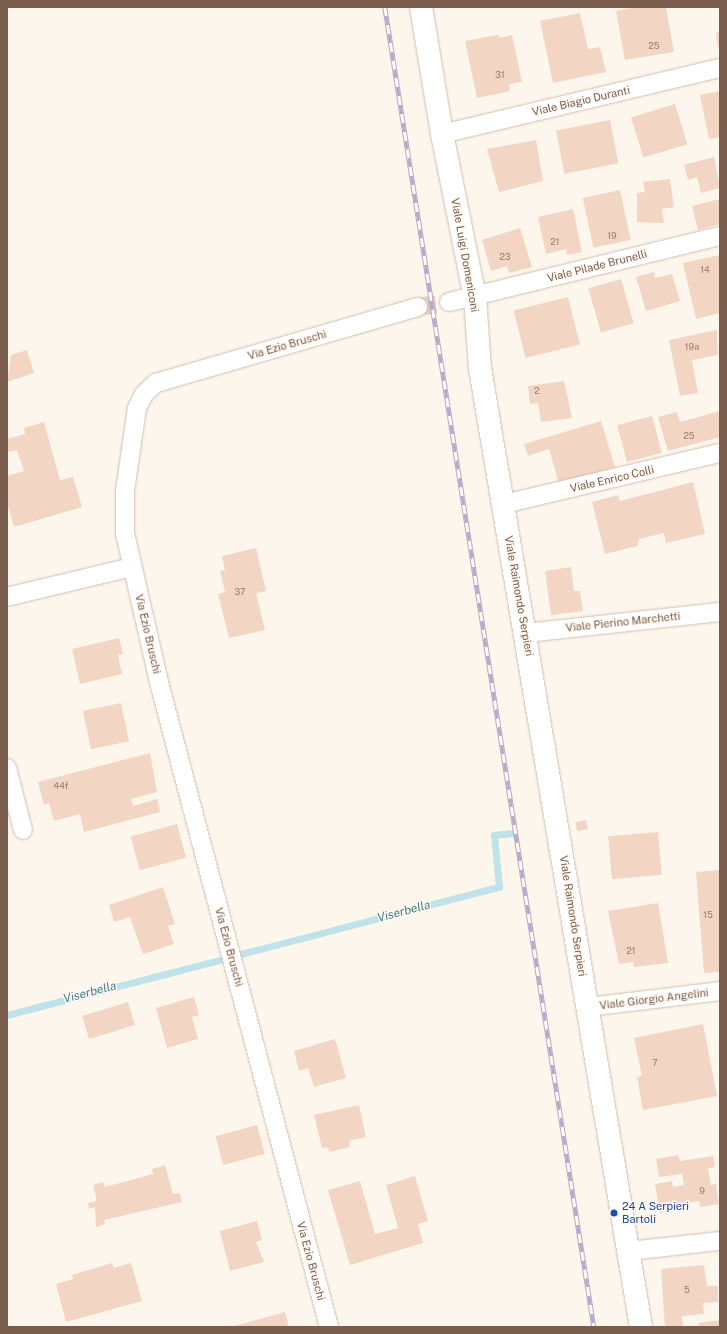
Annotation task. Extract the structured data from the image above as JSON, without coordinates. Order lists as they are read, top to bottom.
{
  "streets": {
    "street": [
      "Viale Biagio Duranti",
      "Viale Luigi Domeniconi",
      "Viale Pilade Brunelli",
      "Via Ezio Bruschi",
      "Viale Enrico Colli",
      "Viale Raimondo Serpieri",
      "Viale Pierino Marchetti",
      "Viale Giorgio Angelini"
    ]
  },
  "crossings": [
    ["Viale Biagio Duranti", "Viale Luigi Domeniconi"],
    ["Viale Luigi Domeniconi", "Viale Pilade Brunelli"],
    ["Viale Luigi Domeniconi", "Viale Enrico Colli"],
    ["Viale Luigi Domeniconi", "Viale Raimondo Serpieri"],
    ["Viale Enrico Colli", "Viale Raimondo Serpieri"],
    ["Viale Raimondo Serpieri", "Viale Pierino Marchetti"],
    ["Viale Raimondo Serpieri", "Viale Giorgio Angelini"]
  ],
  "water": ["Viserbella"],
  "places": ["24 A Serpieri Bartoli"],
  "house_numbers": [
    "25",
    "31",
    "19",
    "21",
    "23",
    "14",
    "19a",
    "2",
    "25",
    "37",
    "44f",
    "15",
    "21",
    "7",
    "9",
    "5"
  ]
}
